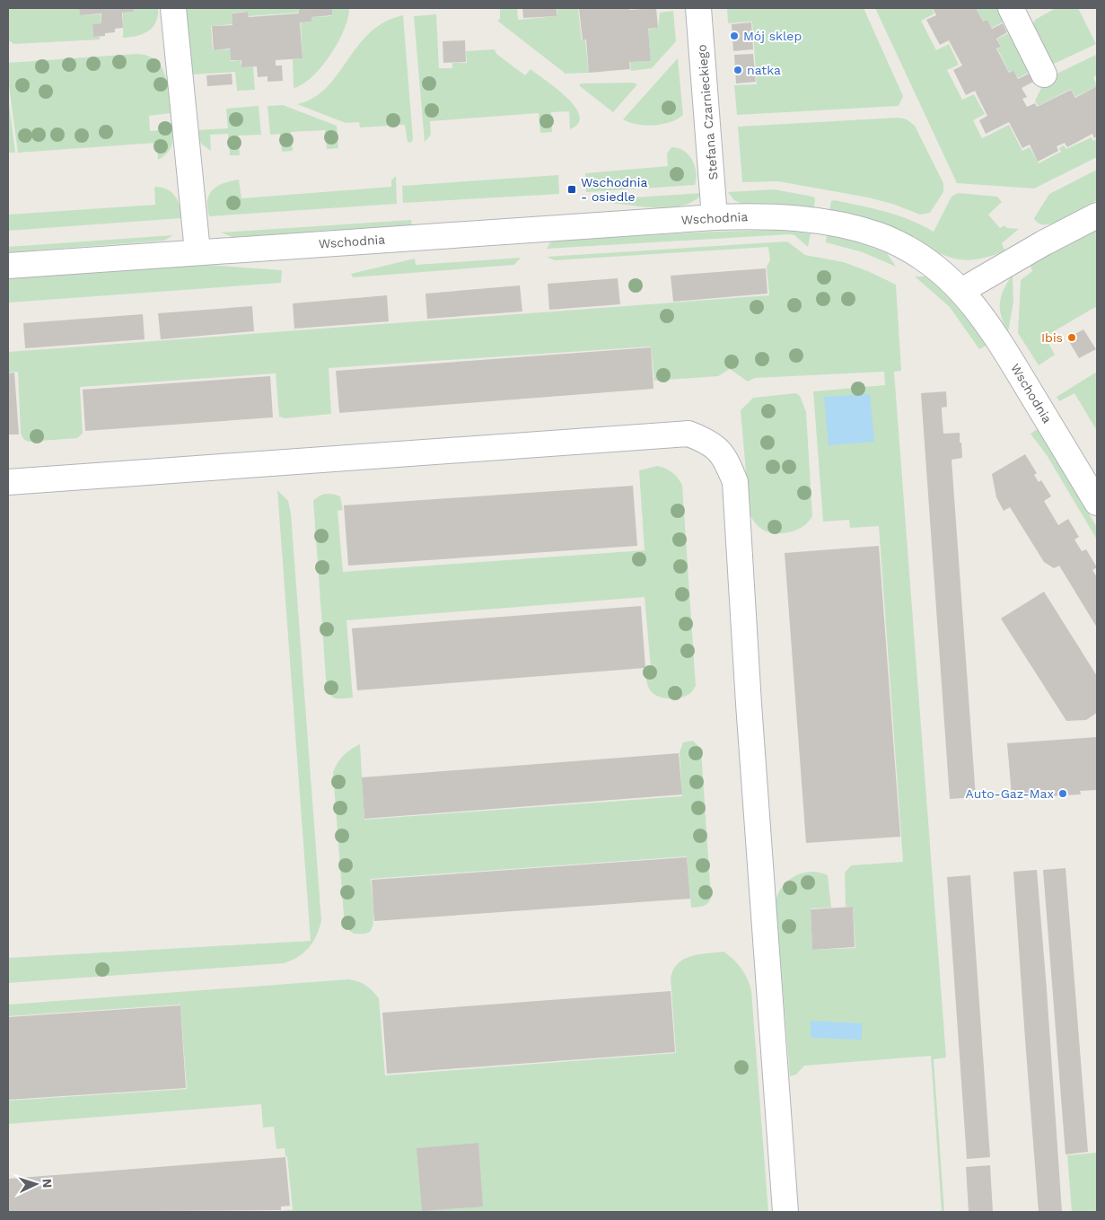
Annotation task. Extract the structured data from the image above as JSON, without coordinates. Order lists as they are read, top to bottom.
{
  "streets": {
    "street": ["Stefana Czarnieckiego", "Wschodnia"]
  },
  "crossings": [
    ["Stefana Czarnieckiego", "Wschodnia"]
  ],
  "places": {
    "other": [
      "Mój sklep",
      "natka",
      "Ibis",
      "Auto-Gaz-Max"
    ],
    "transit": ["Wschodnia - osiedle"]
  },
  "north": "right"
}
